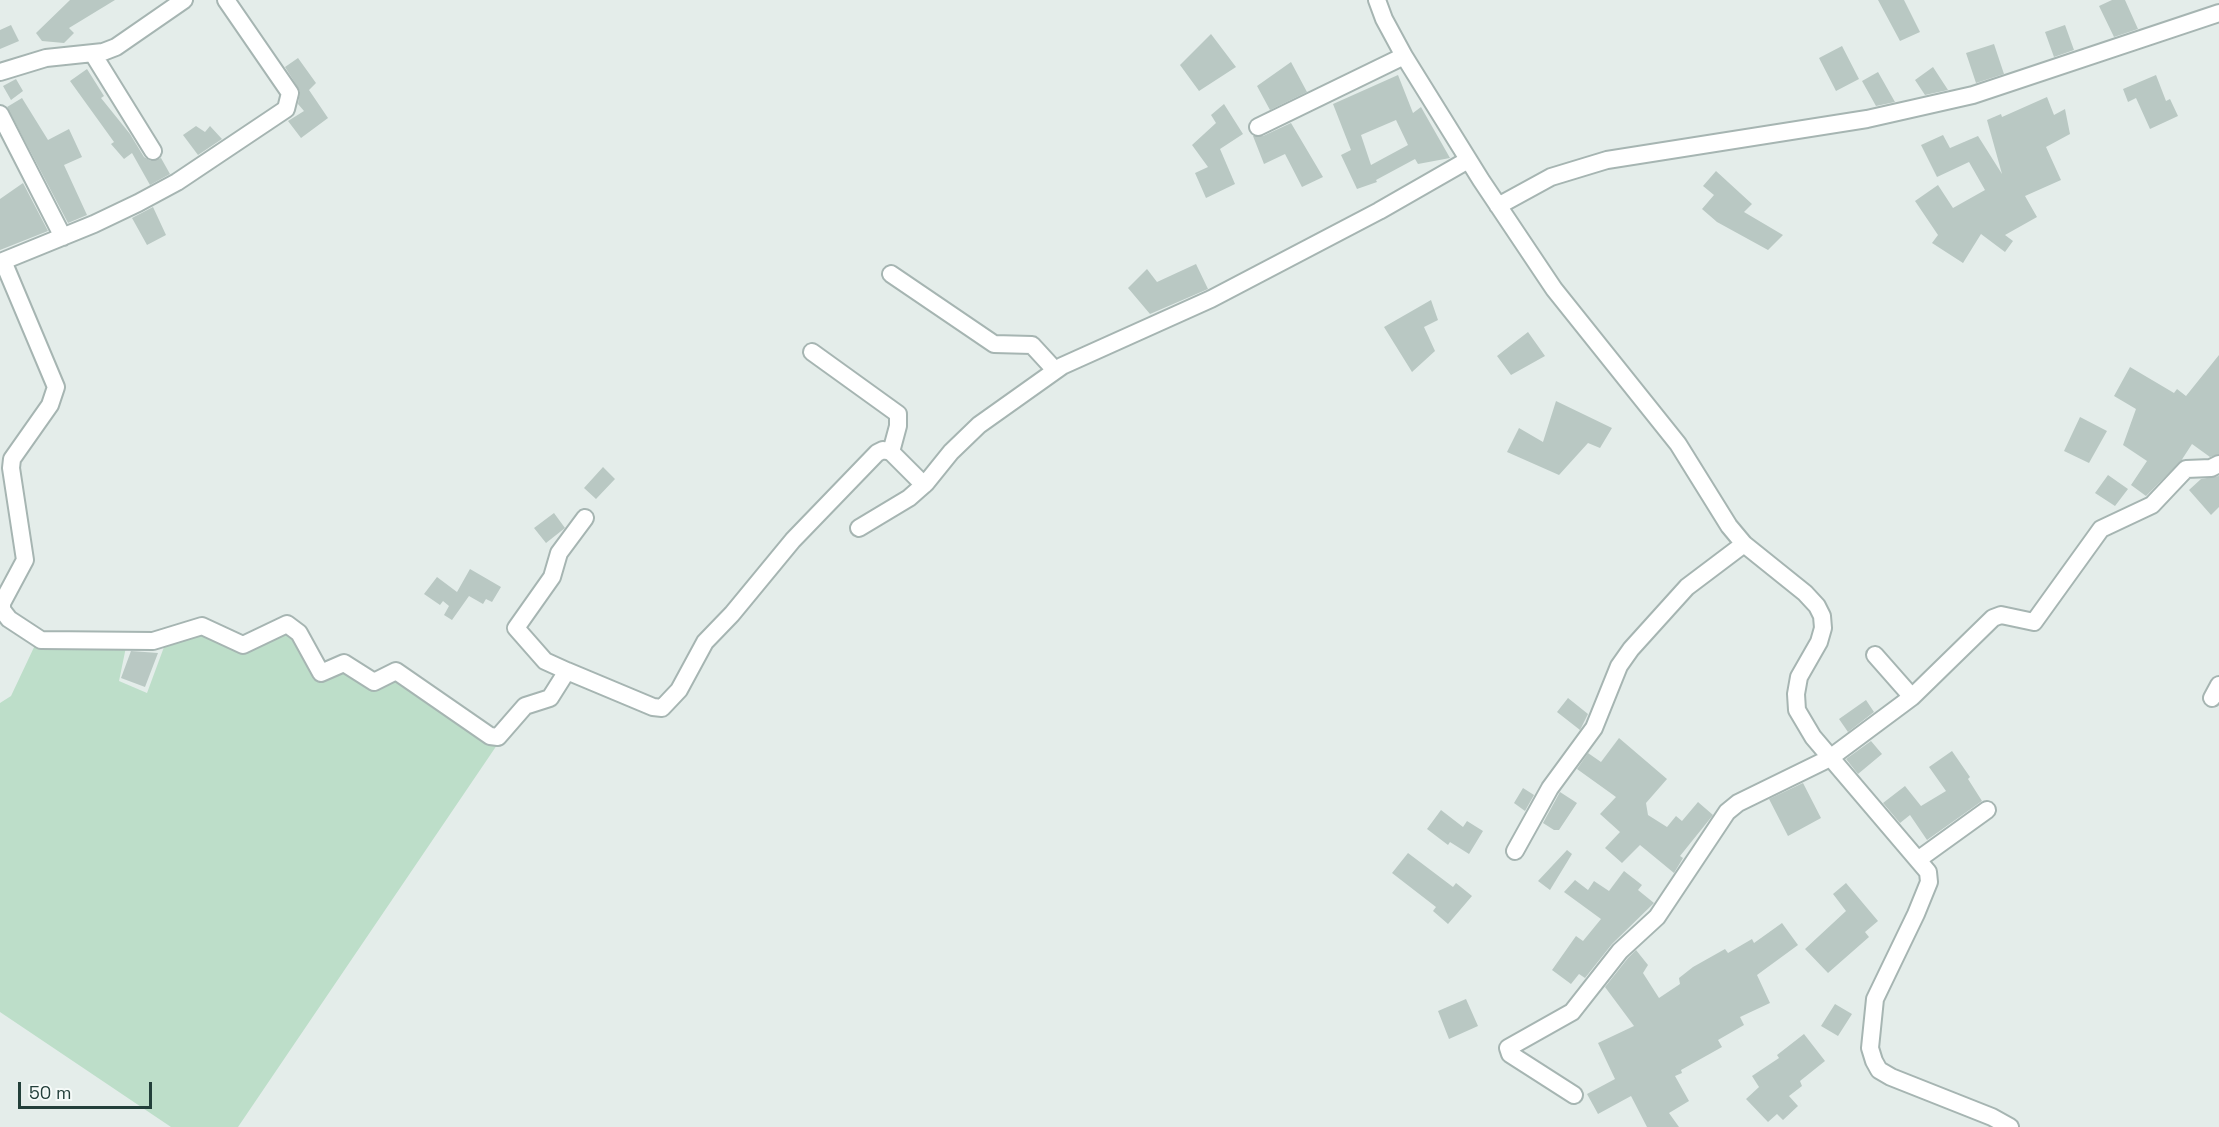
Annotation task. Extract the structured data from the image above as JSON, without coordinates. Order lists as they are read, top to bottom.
{
  "scale_bar": "50 m"
}
